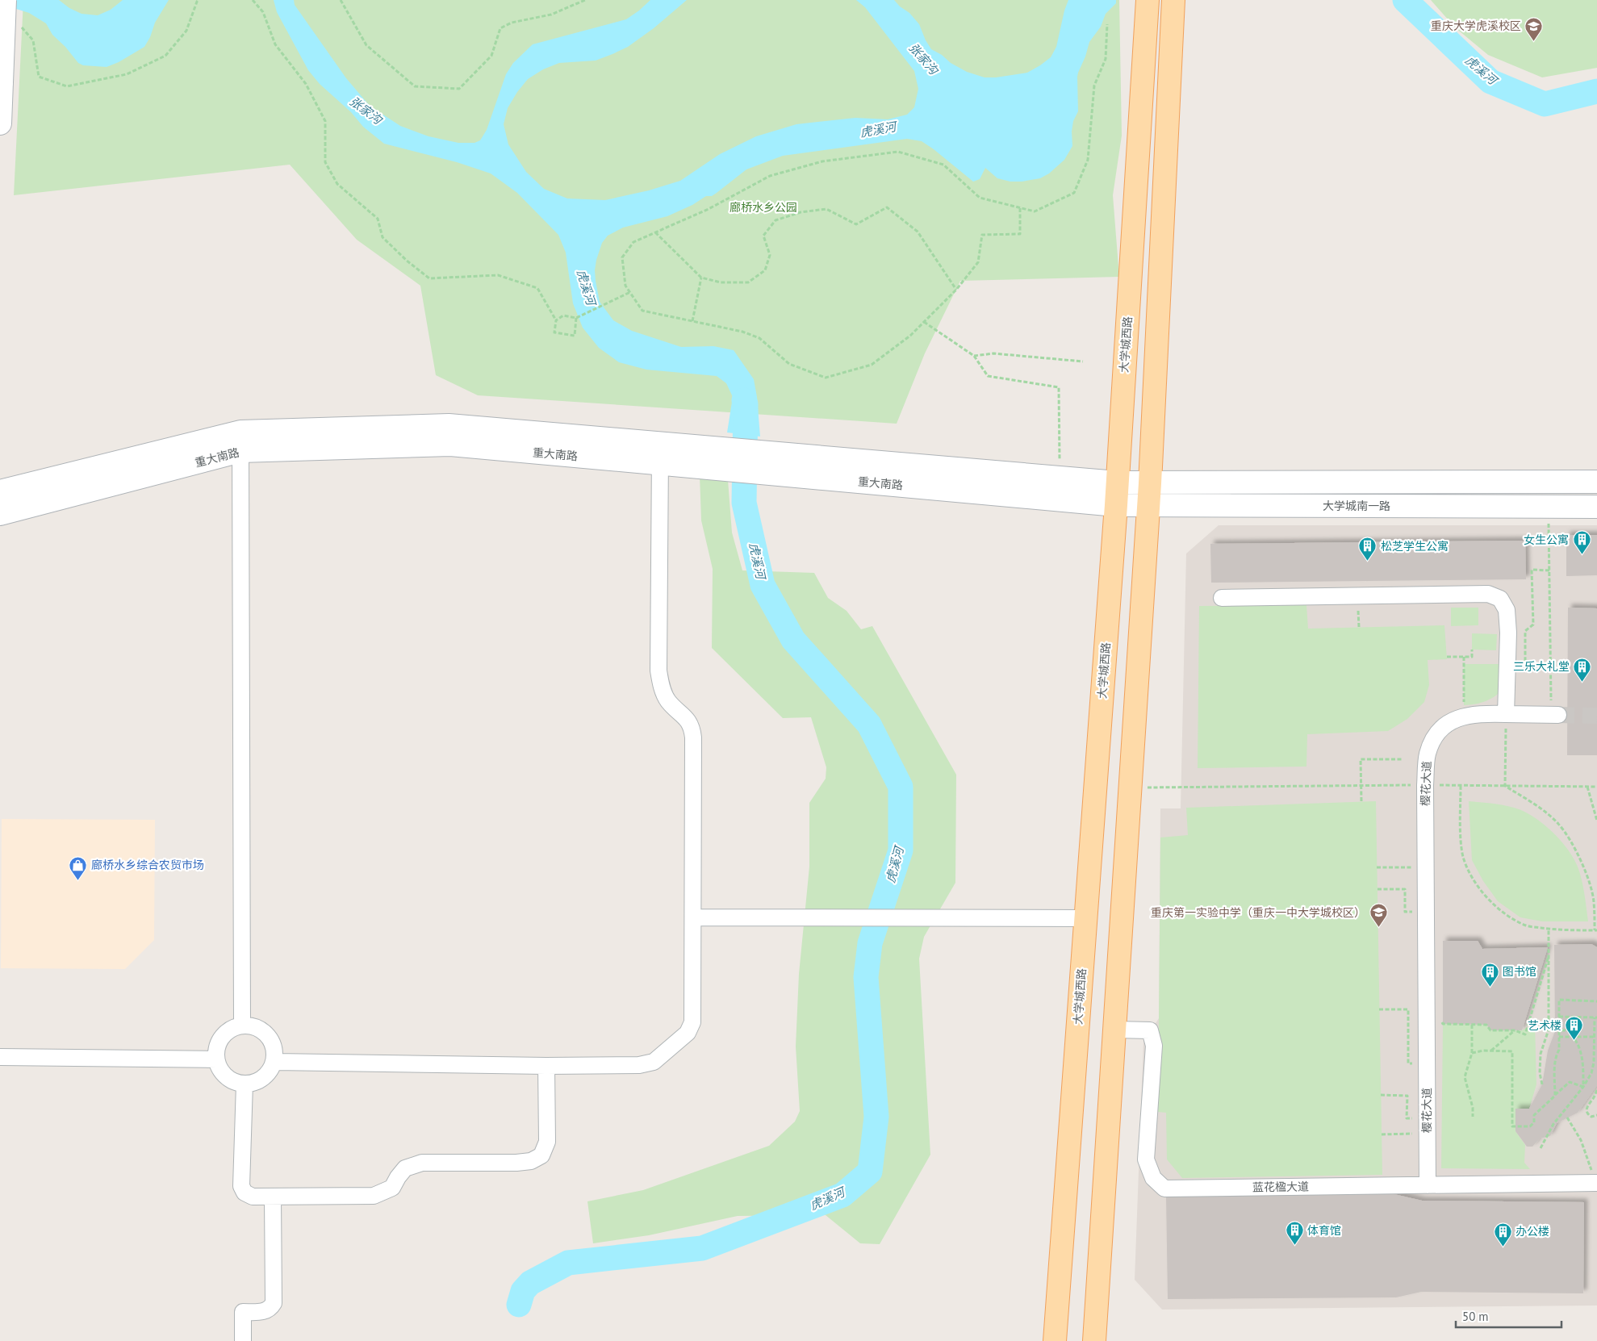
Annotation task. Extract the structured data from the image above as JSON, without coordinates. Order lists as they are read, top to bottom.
{
  "streets": {
    "main road": ["大学城西路", "重大南路", "大学城南一路"],
    "street": ["樱花大道", "蓝花楹大道"]
  },
  "crossings": [
    ["大学城西路", "重大南路"],
    ["大学城西路", "大学城南一路"],
    ["重大南路", "大学城南一路"],
    ["樱花大道", "蓝花楹大道"]
  ],
  "water": ["张家沟", "虎溪河"],
  "parks": ["廊桥水乡公园"],
  "places": {
    "school or university": ["重庆大学虎溪校区", "重庆第一实验中学（重庆一中大学城校区）"],
    "building": [
      "女生公寓",
      "松芝学生公寓",
      "三乐大礼堂",
      "图书馆",
      "艺术楼",
      "体育馆",
      "办公楼"
    ],
    "shop": ["廊桥水乡综合农贸市场"]
  },
  "scale_bar": "50 m"
}
